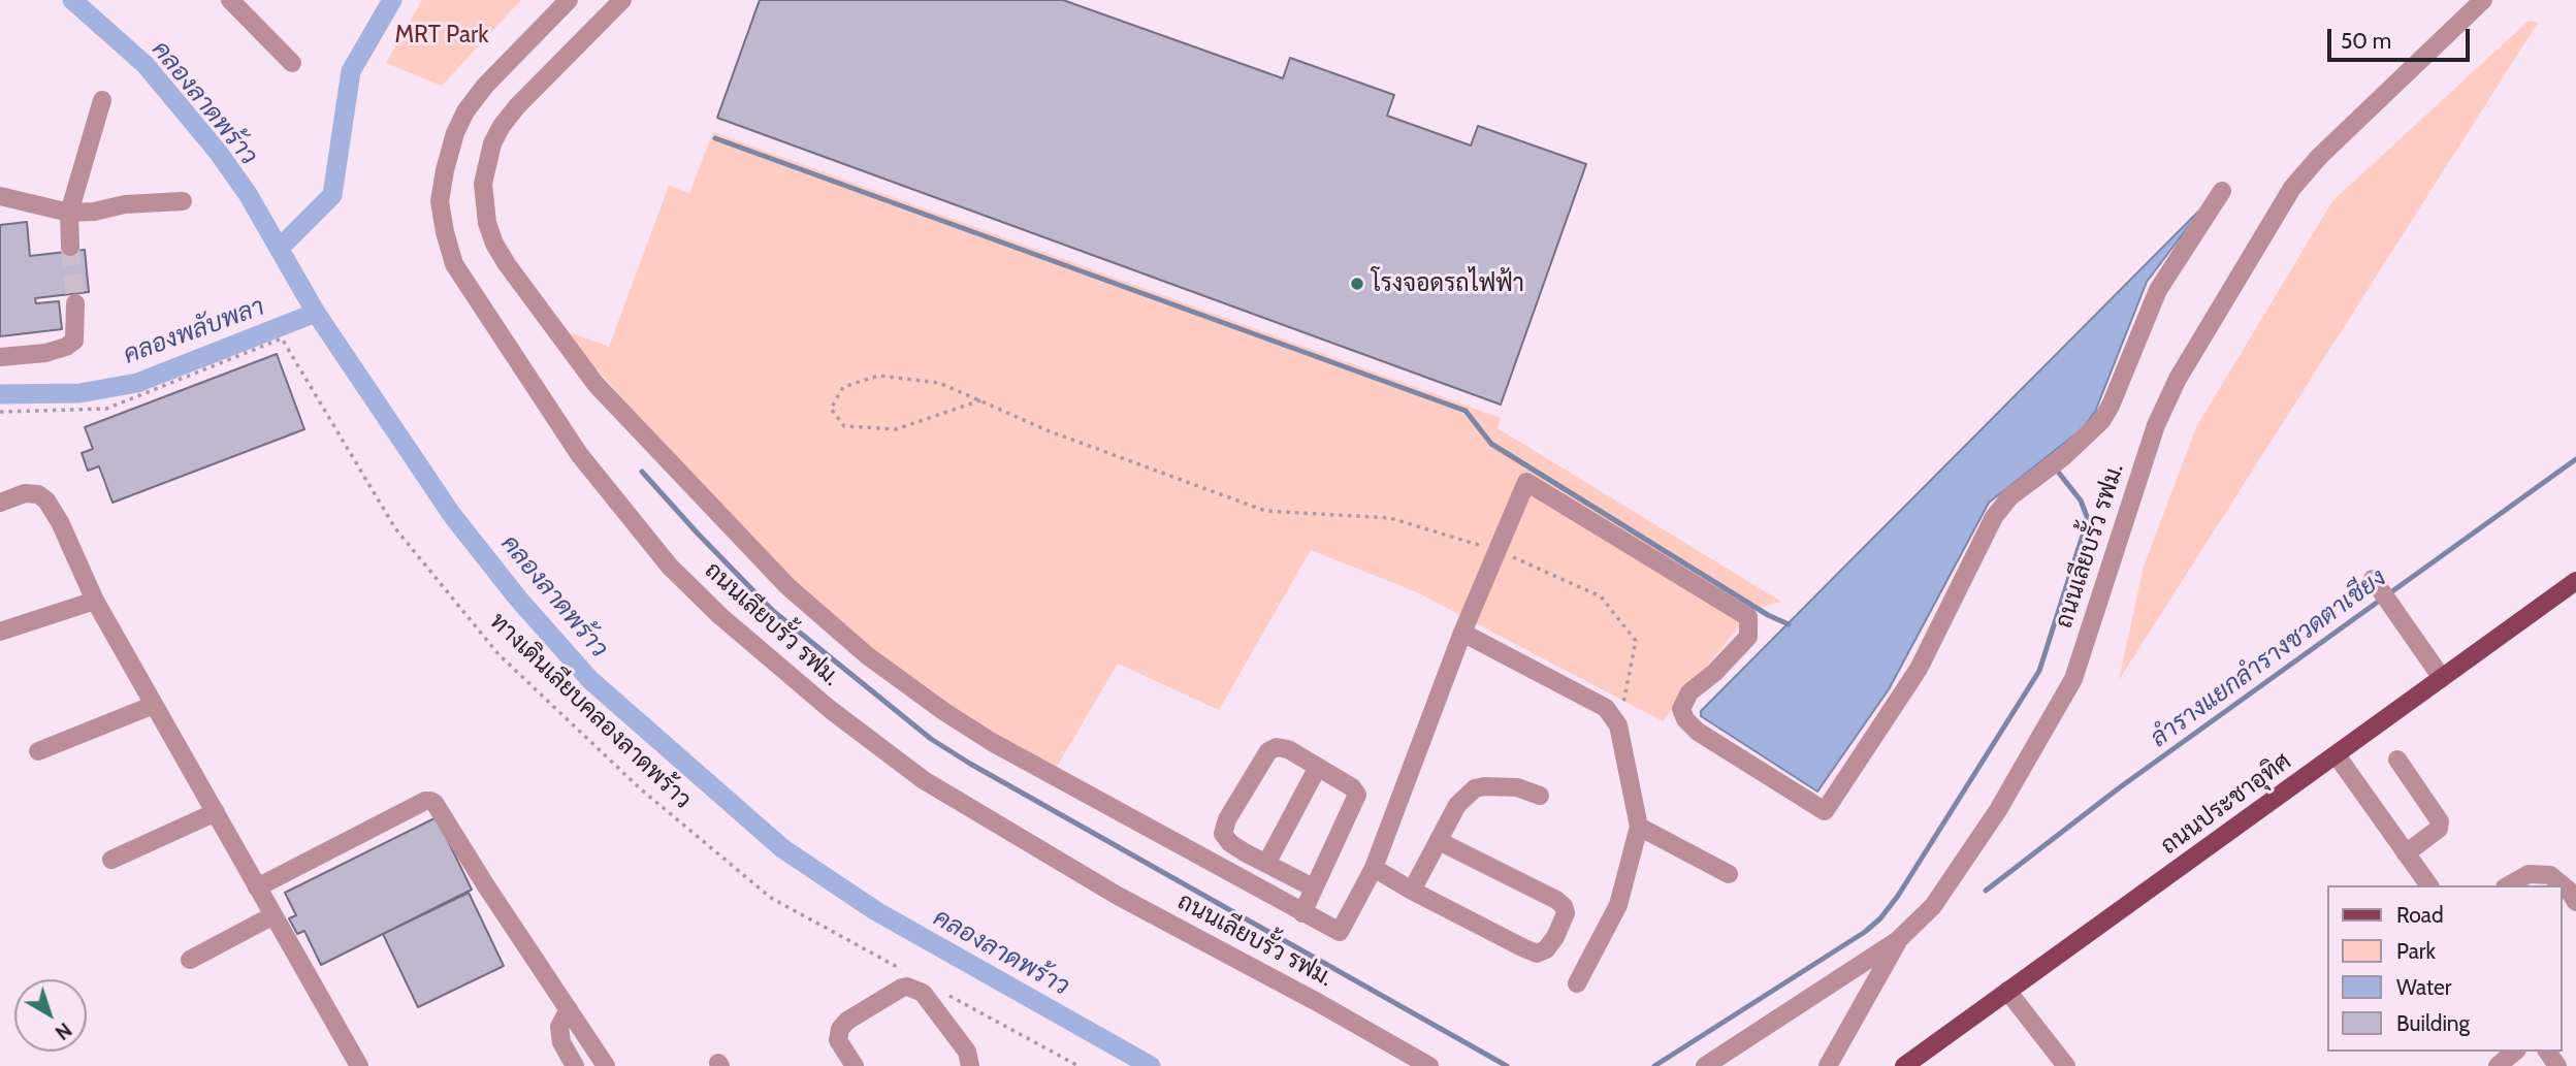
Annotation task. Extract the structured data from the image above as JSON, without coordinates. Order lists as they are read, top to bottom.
{
  "streets": {
    "main road": ["ถนนประชาอุทิศ"],
    "street": ["ถนนเลียบรั้ว รฟม."],
    "path": ["ทางเดินเลียบคลองลาดพร้าว"]
  },
  "water": ["คลองลาดพร้าว", "คลองพลับพลา", "ลำรางแยกลำรางชวดตาเชียง"],
  "parks": ["MRT Park"],
  "places": ["โรงจอดรถไฟฟ้า"],
  "legend": [
    "Road",
    "Park",
    "Water",
    "Building"
  ],
  "scale_bar": "50 m",
  "north": "bottom right"
}
